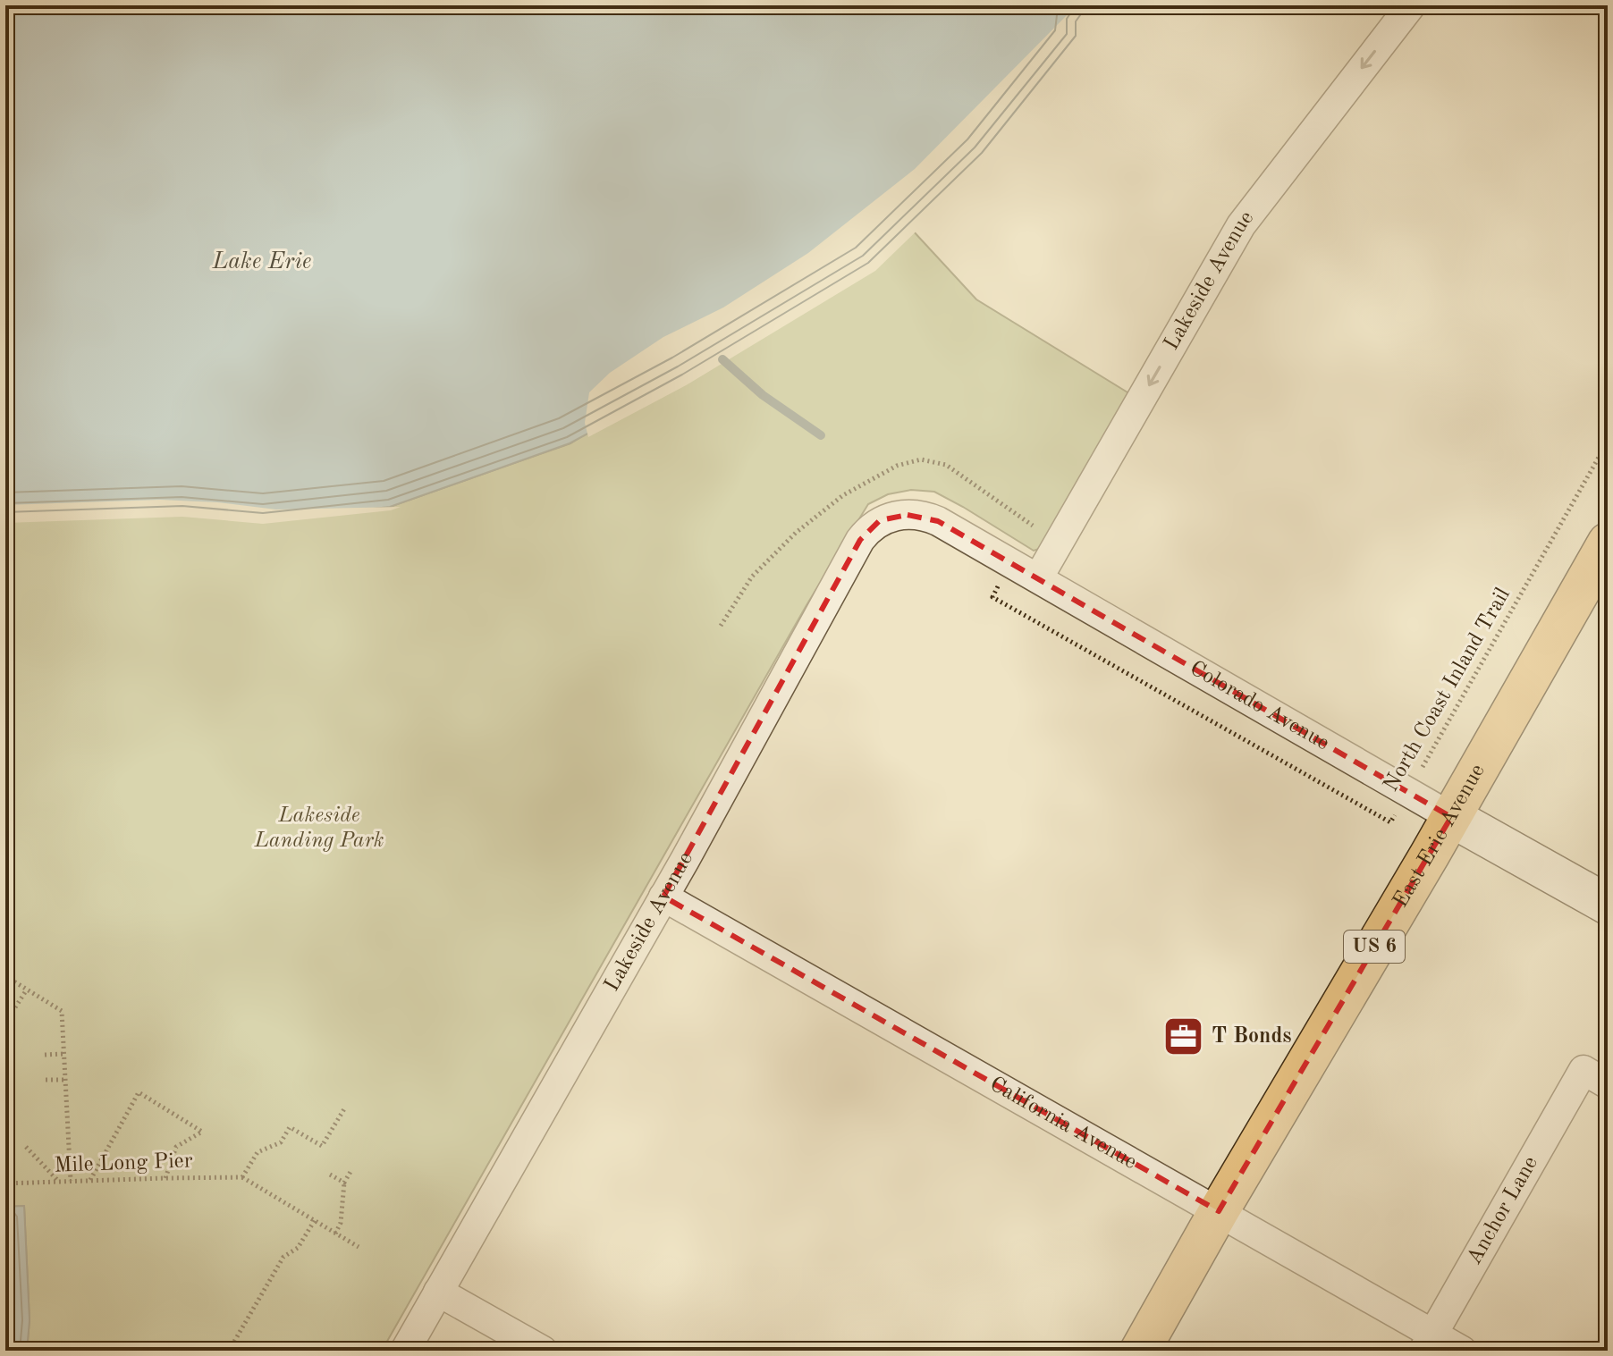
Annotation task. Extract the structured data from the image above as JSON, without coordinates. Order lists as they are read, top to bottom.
{
  "streets": {
    "main road": ["Colorado Avenue", "East Erie Avenue", "US 6"],
    "street": ["Lakeside Avenue", "California Avenue", "Anchor Lane"],
    "path": ["North Coast Inland Trail", "Mile Long Pier"]
  },
  "crossings": [
    ["Lakeside Avenue", "Colorado Avenue"],
    ["Lakeside Avenue", "California Avenue"],
    ["North Coast Inland Trail", "Colorado Avenue"],
    ["Colorado Avenue", "East Erie Avenue"],
    ["East Erie Avenue", "California Avenue"],
    ["California Avenue", "Anchor Lane"]
  ],
  "one_way": ["Lakeside Avenue"],
  "water": ["Lake Erie"],
  "parks": ["Lakeside Landing Park"],
  "places": {
    "office": ["T Bonds"]
  }
}
